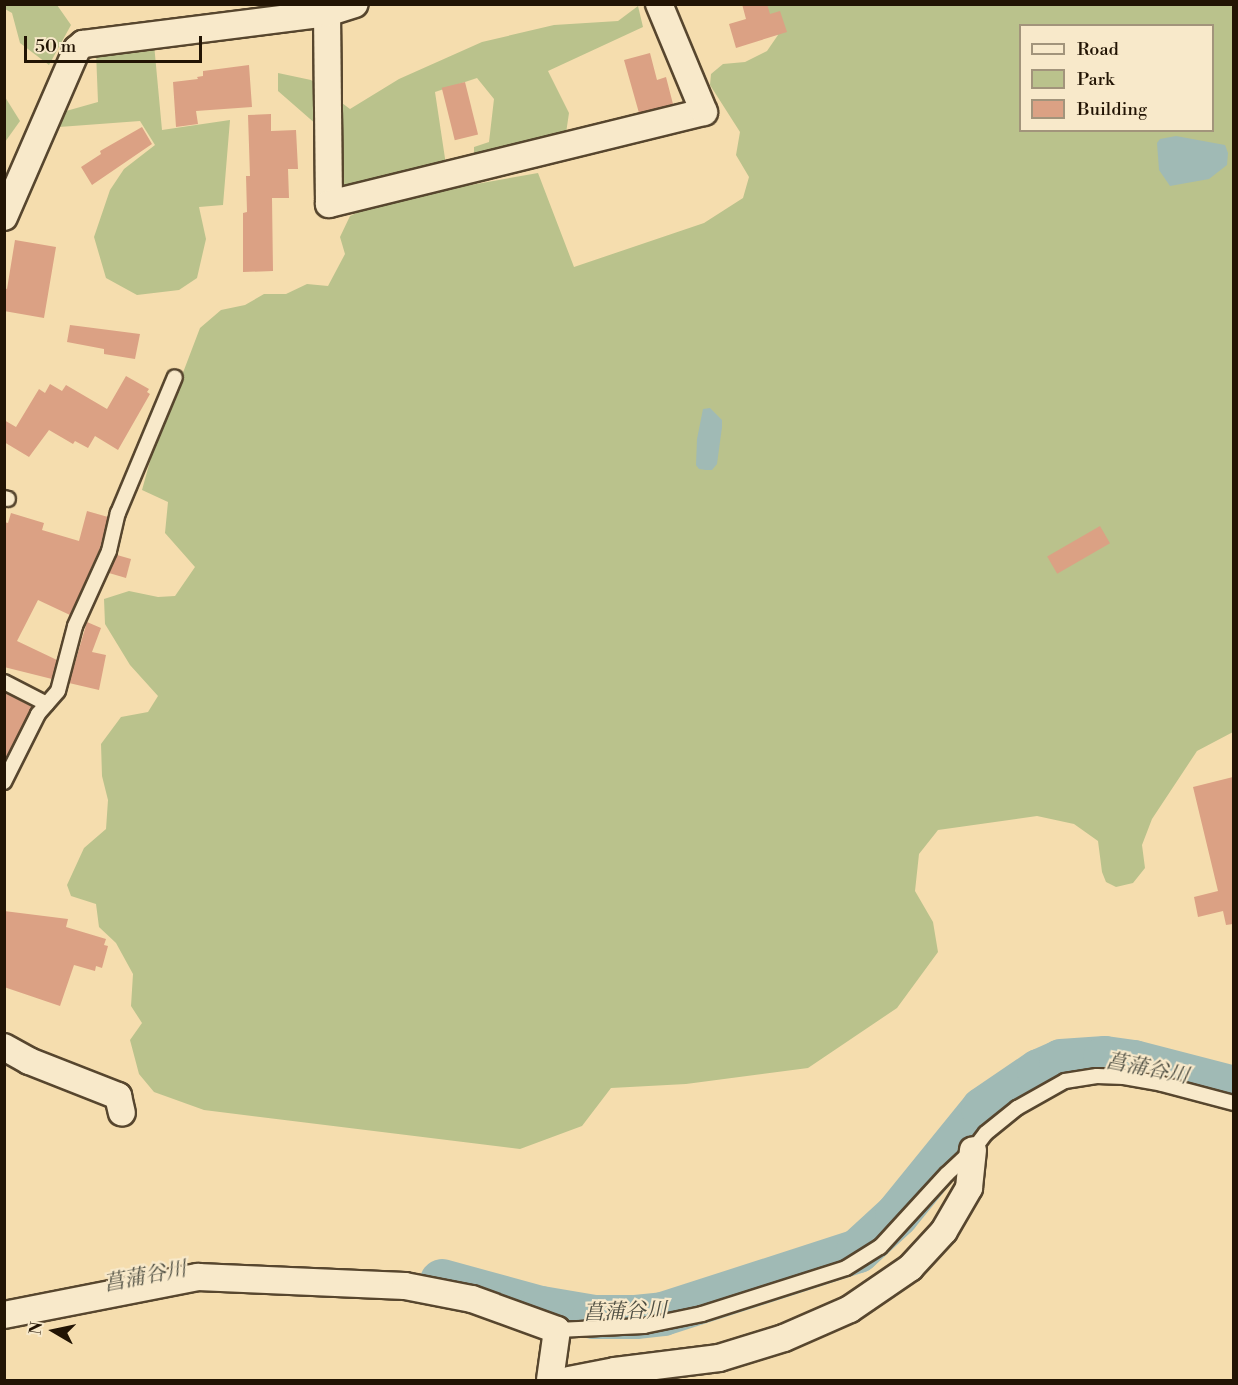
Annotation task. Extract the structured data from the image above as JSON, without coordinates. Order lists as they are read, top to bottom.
{
  "water": ["菖蒲谷川"],
  "legend": ["Road", "Park", "Building"],
  "scale_bar": "50 m",
  "north": "left"
}
